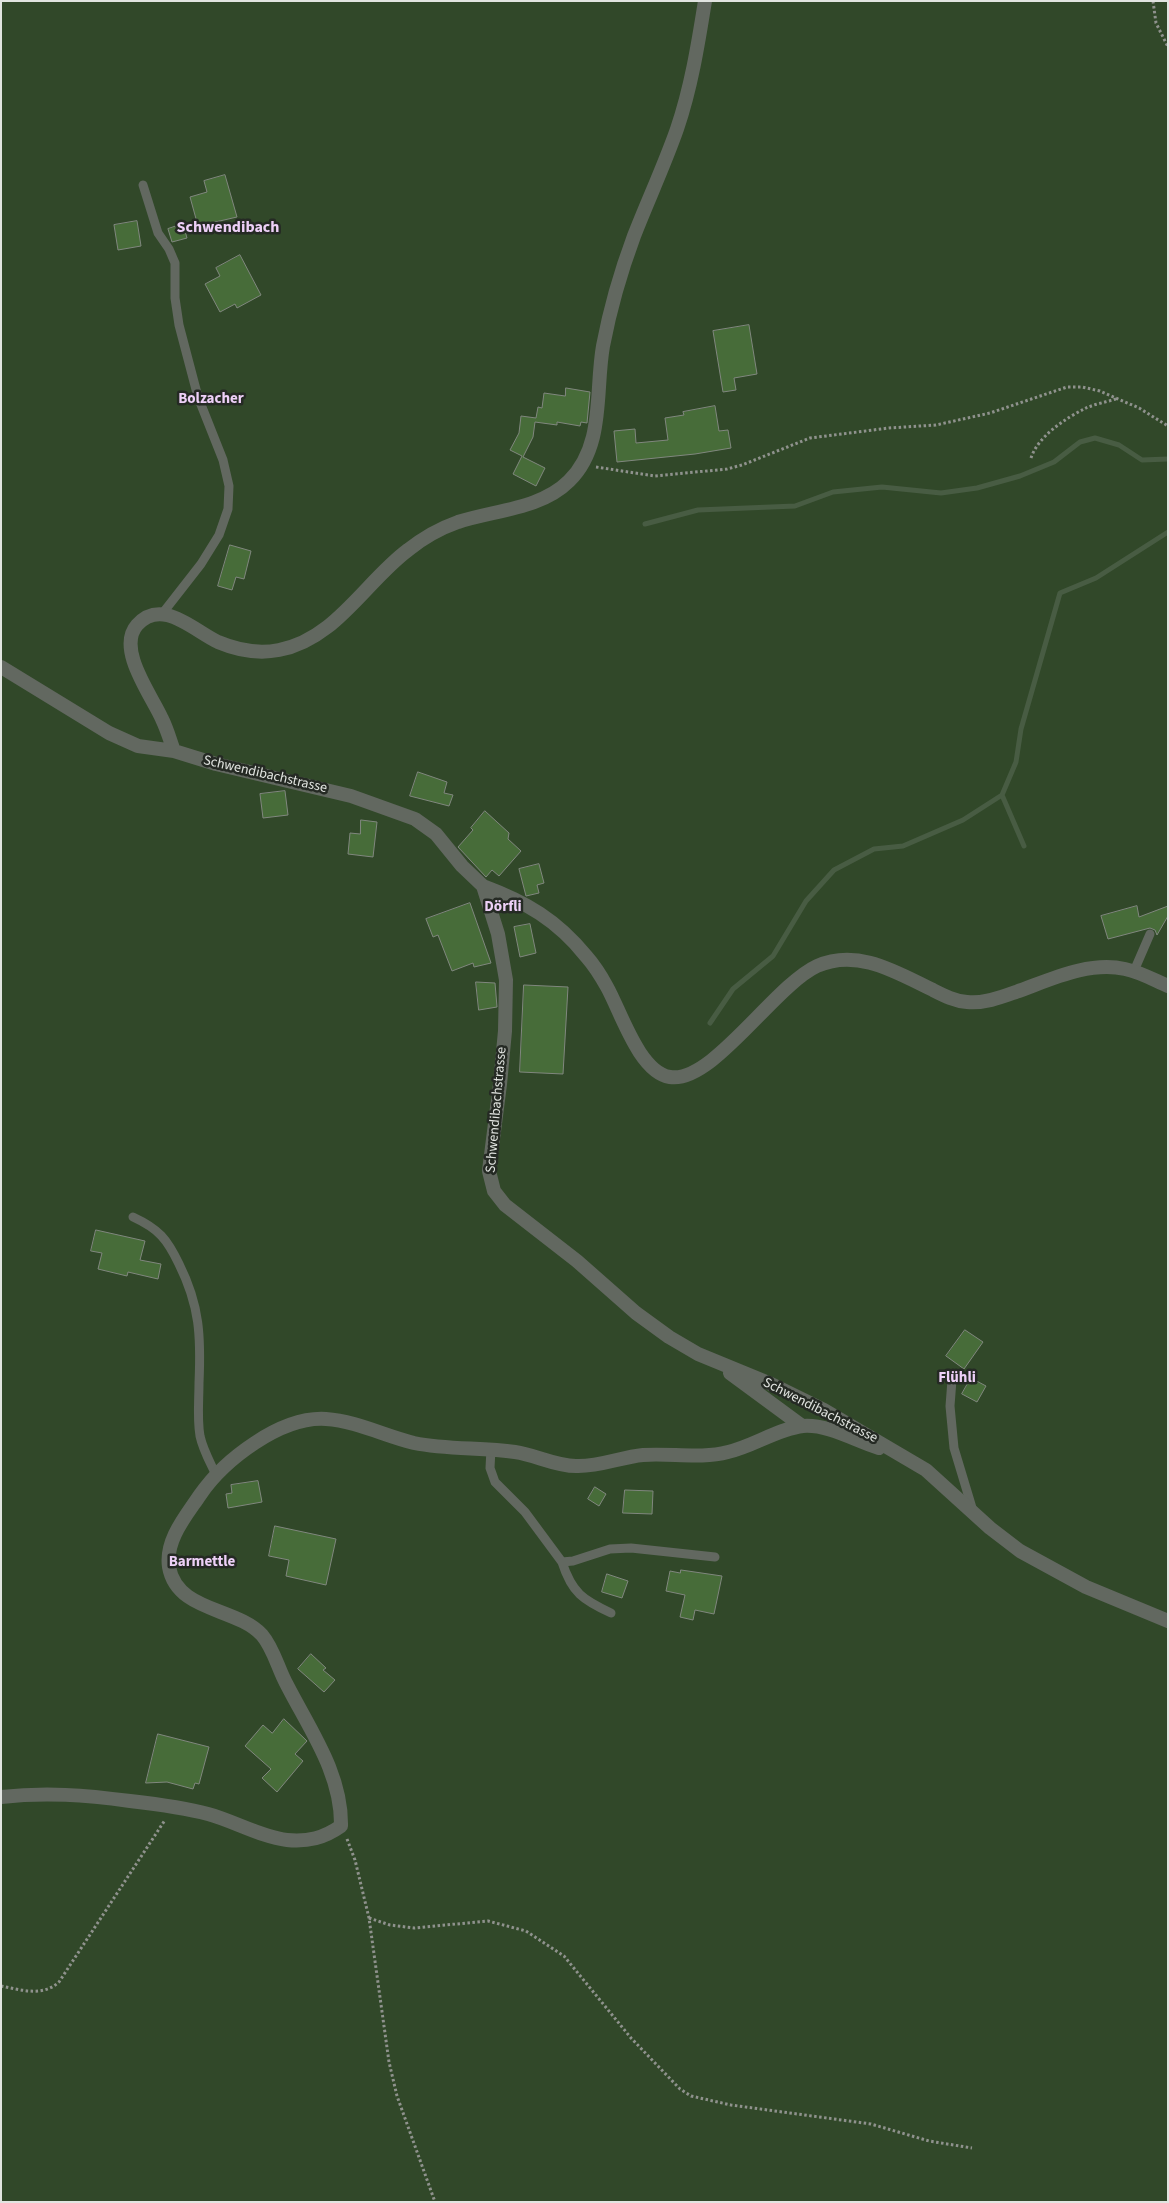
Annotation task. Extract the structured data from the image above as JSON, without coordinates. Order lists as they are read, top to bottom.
{
  "streets": {
    "street": ["Schwendibachstrasse"]
  },
  "districts": [
    "Schwendibach",
    "Bolzacher",
    "Dörfli",
    "Flühli",
    "Barmettle"
  ]
}
